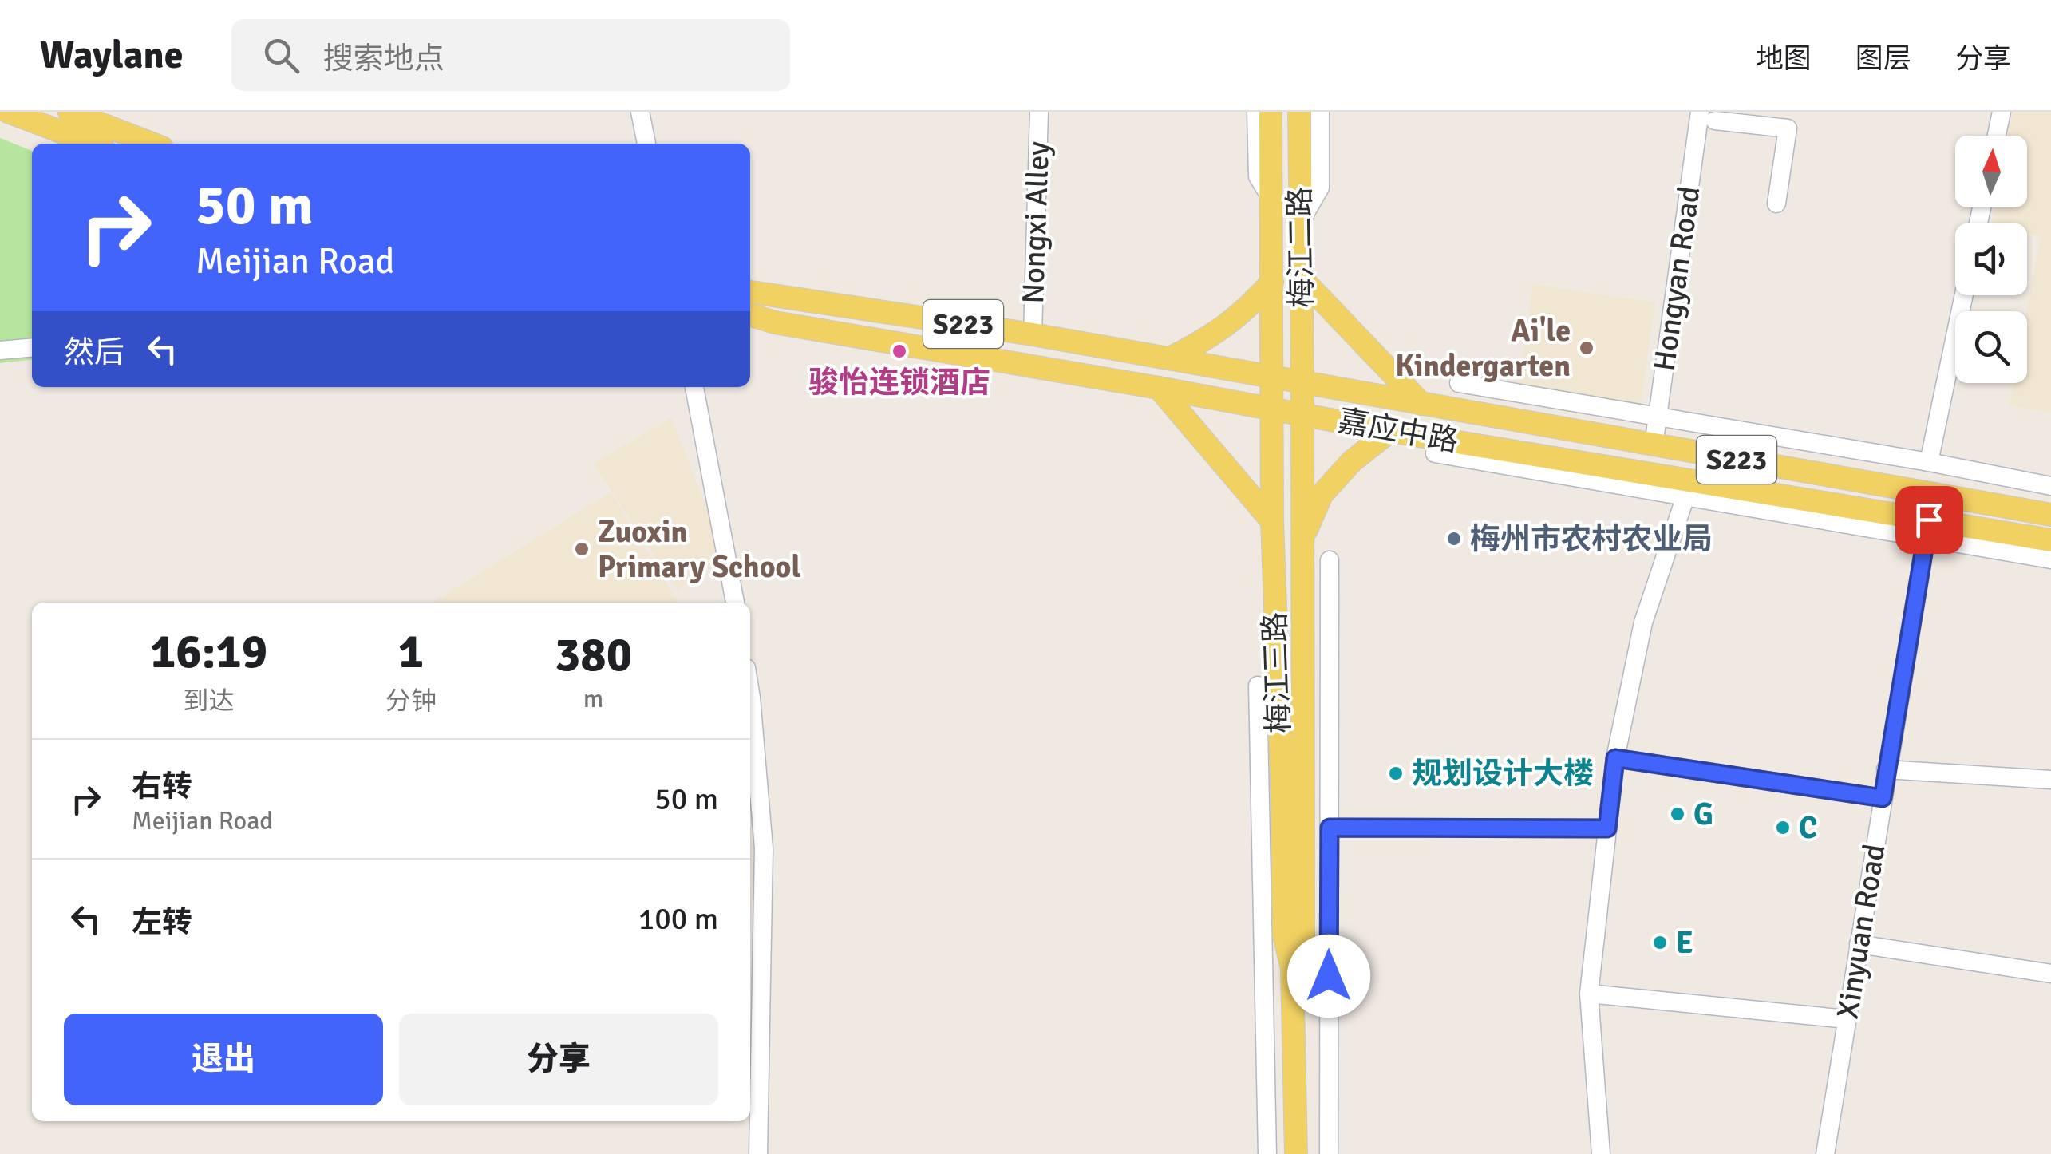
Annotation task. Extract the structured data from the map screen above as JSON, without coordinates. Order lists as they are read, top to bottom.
{
  "streets": {
    "main road": [
      "梅江二路",
      "S223",
      "嘉应中路",
      "梅江三路"
    ],
    "street": ["Nongxi Alley", "Hongyan Road", "Xinyuan Road"]
  },
  "crossings": [
    ["Nongxi Alley", "嘉应中路"],
    ["梅江二路", "嘉应中路"],
    ["梅江二路", "梅江三路"],
    ["Hongyan Road", "嘉应中路"],
    ["嘉应中路", "梅江三路"],
    ["嘉应中路", "Xinyuan Road"]
  ],
  "places": [
    "Ai'le Kindergarten",
    "骏怡连锁酒店",
    "梅州市农村农业局",
    "Zuoxin Primary School",
    "规划设计大楼",
    "G",
    "C",
    "E"
  ],
  "north": "top",
  "page": {
    "header": "Waylane",
    "search": "搜索地点",
    "nav": ["地图", "图层", "分享"],
    "turn": ["50 m", "Meijian Road"],
    "then": "然后",
    "eta": [
      "16:19",
      "到达",
      "1",
      "分钟",
      "380",
      "m"
    ],
    "list": [
      {
        "name": "右转",
        "note": "Meijian Road",
        "value": "50 m"
      },
      {
        "name": "左转",
        "value": "100 m"
      }
    ],
    "buttons": ["退出", "分享"]
  }
}
